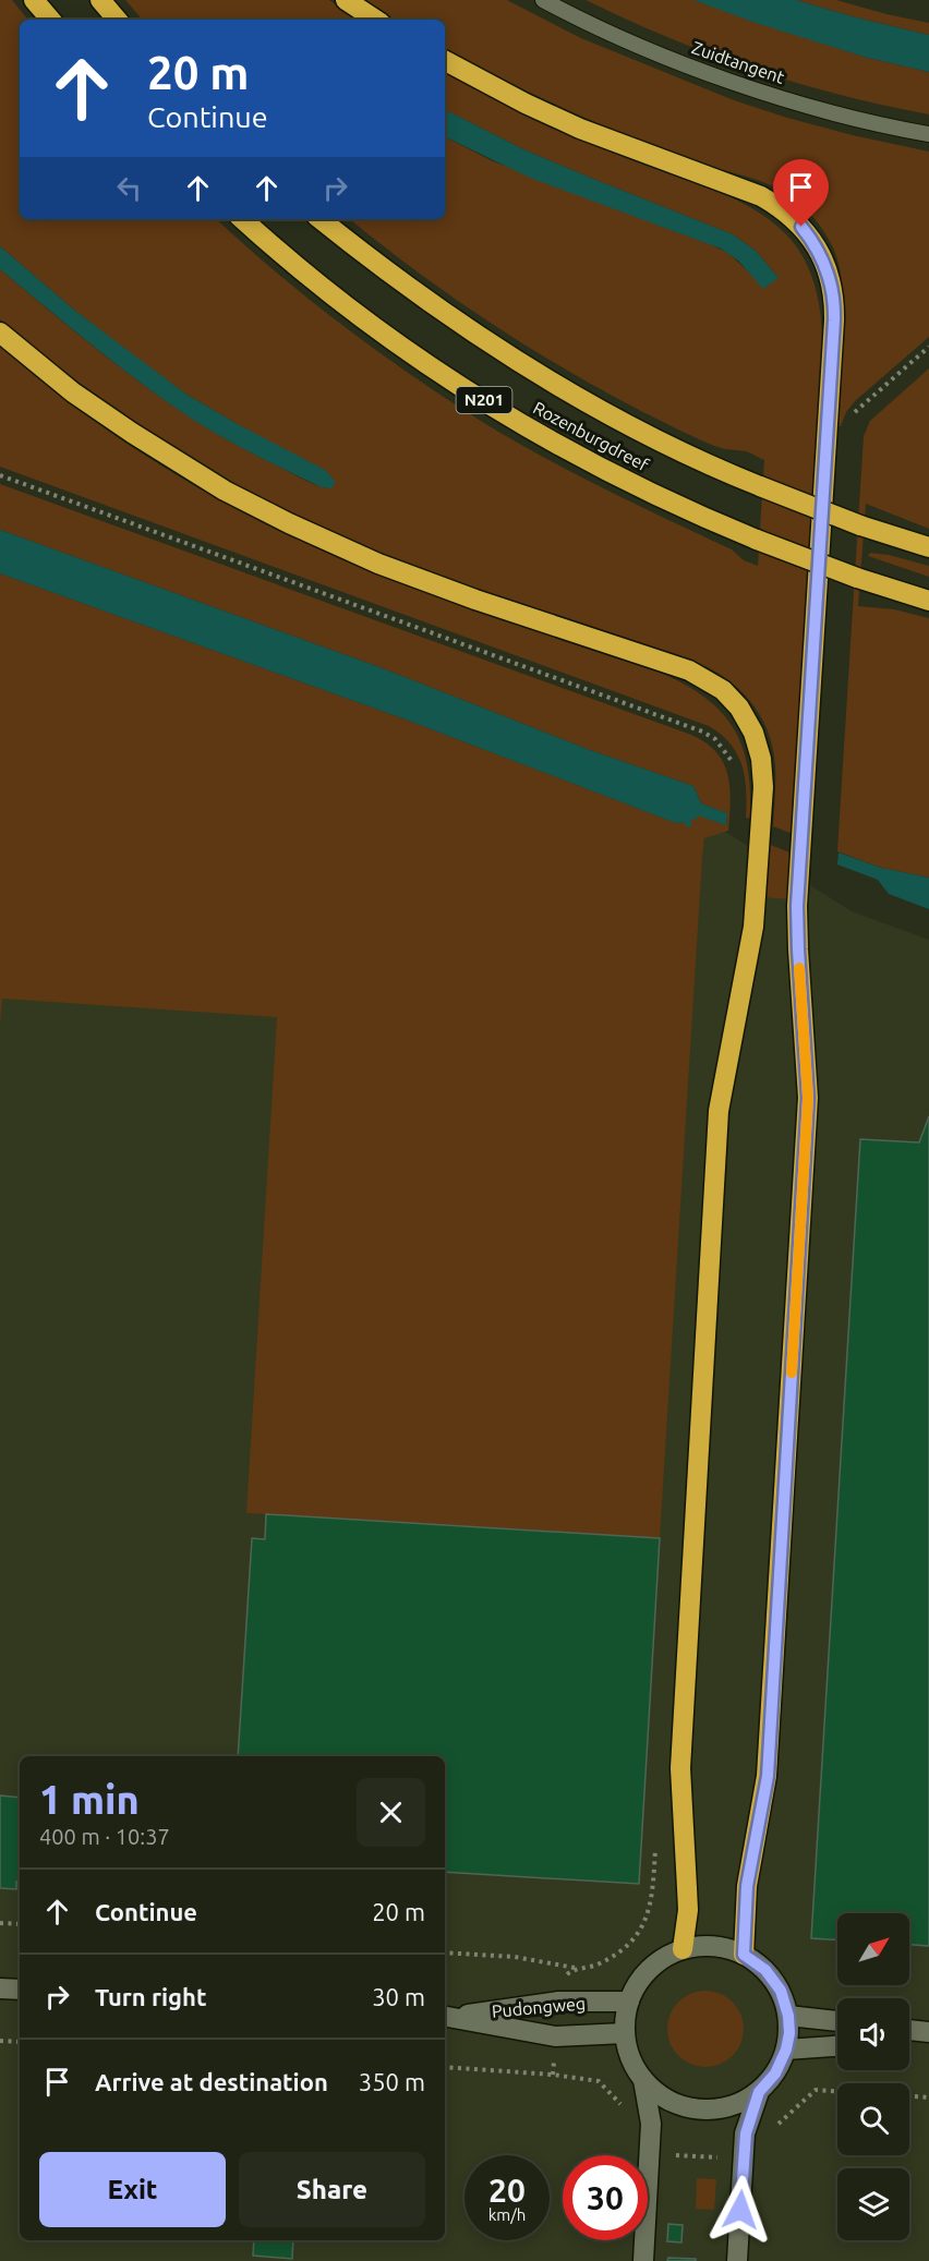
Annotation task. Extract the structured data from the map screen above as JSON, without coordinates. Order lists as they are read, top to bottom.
{
  "streets": {
    "highway": ["N201", "Rozenburgdreef"],
    "main road": ["Pudongweg"],
    "lane": ["Zuidtangent"]
  },
  "north": "top right",
  "page": {
    "turn": ["20 m", "Continue"],
    "heading": ["1 min", "400 m · 10:37"],
    "list": [
      {
        "name": "Continue",
        "value": "20 m"
      },
      {
        "name": "Turn right",
        "value": "30 m"
      },
      {
        "name": "Arrive at destination",
        "value": "350 m"
      }
    ],
    "buttons": ["Exit", "Share"],
    "speed": "20 km/h",
    "limit": "30"
  }
}
